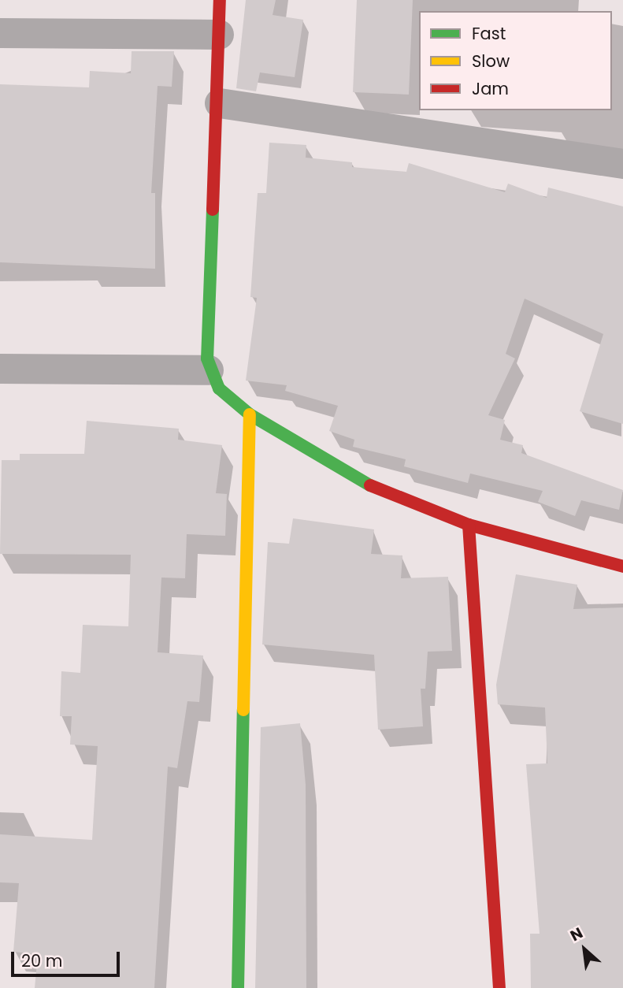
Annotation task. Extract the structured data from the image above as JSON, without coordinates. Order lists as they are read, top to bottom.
{
  "legend": ["Fast", "Slow", "Jam"],
  "scale_bar": "20 m",
  "north": "top left"
}
